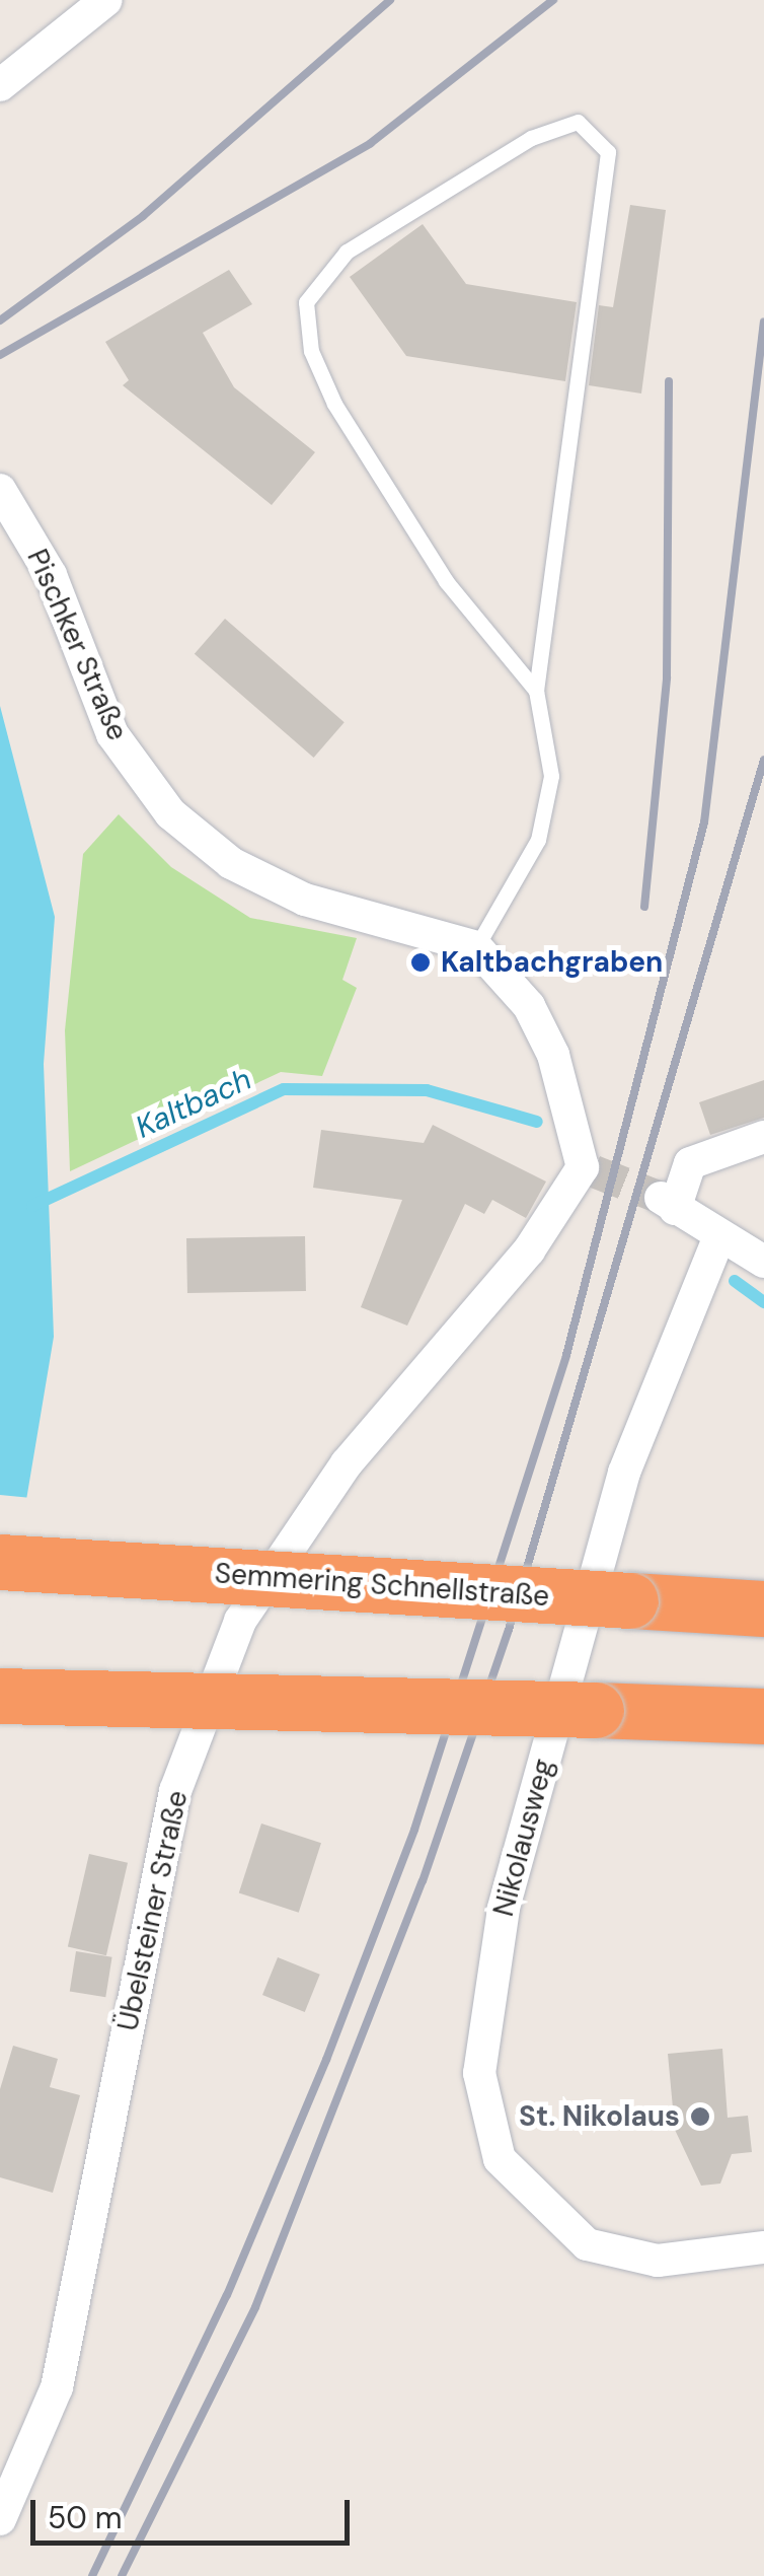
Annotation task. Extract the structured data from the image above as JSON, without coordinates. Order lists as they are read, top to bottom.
{
  "streets": {
    "highway": ["Semmering Schnellstraße"],
    "street": ["Pischker Straße", "Nikolausweg", "Übelsteiner Straße"]
  },
  "crossings": [
    ["Pischker Straße", "Übelsteiner Straße"]
  ],
  "water": ["Kaltbach"],
  "places": ["Kaltbachgraben", "St. Nikolaus"],
  "scale_bar": "50 m"
}
